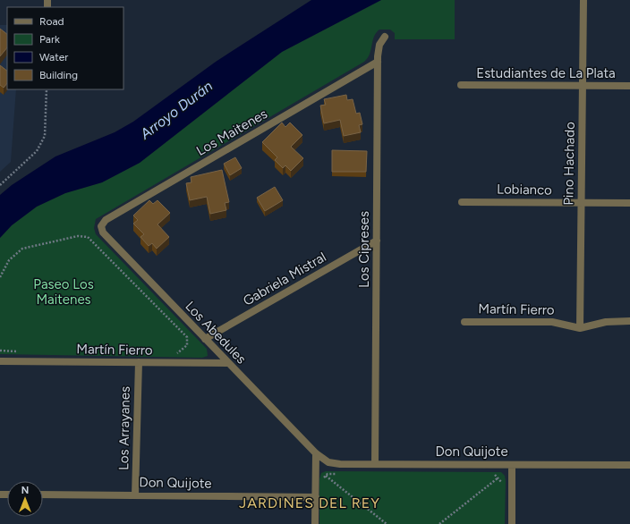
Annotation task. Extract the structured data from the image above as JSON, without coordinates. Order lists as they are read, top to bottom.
{
  "streets": {
    "street": [
      "Estudiantes de La Plata",
      "Los Maitenes",
      "Pino Hachado",
      "Lobianco",
      "Los Cipreses",
      "Gabriela Mistral",
      "Martín Fierro",
      "Los Abedules",
      "Los Arrayanes",
      "Don Quijote"
    ]
  },
  "crossings": [
    ["Estudiantes de La Plata", "Pino Hachado"],
    ["Los Maitenes", "Los Cipreses"],
    ["Los Maitenes", "Los Abedules"],
    ["Pino Hachado", "Lobianco"],
    ["Pino Hachado", "Martín Fierro"],
    ["Los Cipreses", "Gabriela Mistral"],
    ["Los Cipreses", "Don Quijote"],
    ["Gabriela Mistral", "Los Abedules"],
    ["Martín Fierro", "Los Abedules"],
    ["Martín Fierro", "Los Arrayanes"],
    ["Los Abedules", "Don Quijote"],
    ["Los Arrayanes", "Don Quijote"]
  ],
  "districts": ["JARDINES DEL REY"],
  "water": ["Arroyo Durán"],
  "parks": ["Paseo Los Maitenes"],
  "legend": [
    "Road",
    "Park",
    "Water",
    "Building"
  ],
  "north": "top"
}
